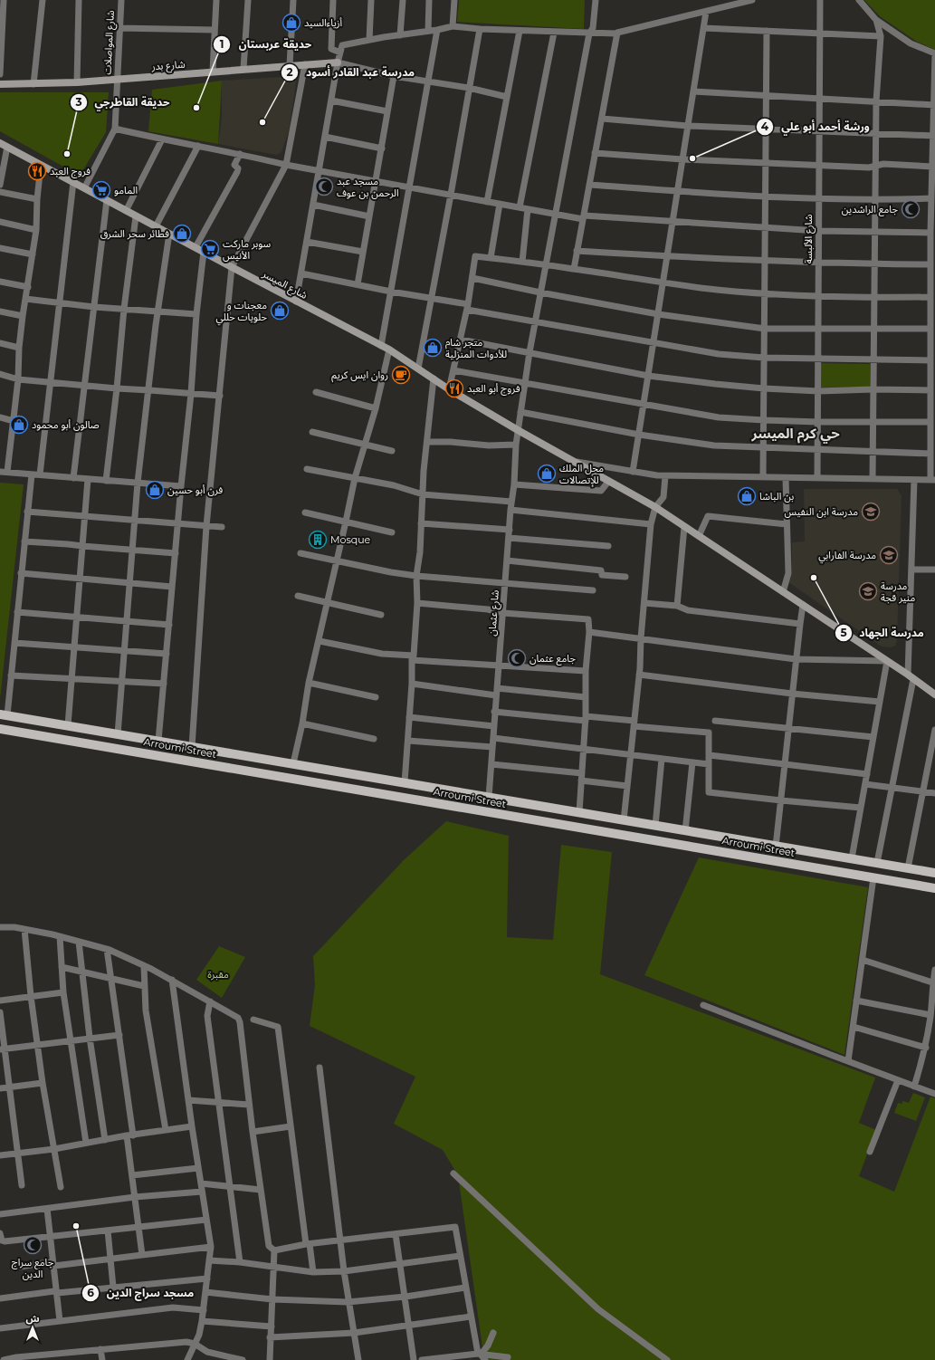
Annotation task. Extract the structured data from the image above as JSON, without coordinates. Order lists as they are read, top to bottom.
{
  "streets": {
    "main road": ["شارع بدر", "شارع الميسر", "Arroumi Street"],
    "street": ["شارع المواصلات", "شارع الألبسة", "شارع عثمان"]
  },
  "crossings": [
    ["شارع المواصلات", "شارع بدر"],
    ["شارع المواصلات", "شارع الميسر"],
    ["شارع الميسر", "شارع عثمان"],
    ["شارع عثمان", "Arroumi Street"]
  ],
  "districts": ["حي كرم الميسر"],
  "parks": ["مقبرة"],
  "places": {
    "shop": [
      "أزياءالسيد",
      "فطائر سحر الشرق",
      "معجنات و حلويات حللي",
      "متجر شام للأدوات المنزلية",
      "صالون أبو محمود",
      "محل الملك للإتصالات",
      "فرن أبو حسين",
      "بن الباشا"
    ],
    "other": [
      "حديقة عربستان",
      "مدرسة عبد القادر أسود",
      "حديقة القاطرجي",
      "ورشة أحمد أبو علي",
      "مدرسة الجهاد",
      "مسجد سراج الدين"
    ],
    "restaurant": ["فروج العبد", "فروج أبو العبد"],
    "mosque": [
      "مسجد عبد الرحمن بن عوف",
      "جامع الراشدين",
      "جامع عثمان",
      "جامع سراج الدين"
    ],
    "supermarket": ["المامو", "سوبر ماركت الأنيس"],
    "cafe": ["روان ايس كريم"],
    "school or university": ["مدرسة ابن النفيس", "مدرسة الفارابي", "مدرسة منير قجة"],
    "building": ["Mosque"]
  },
  "north": "top"
}
